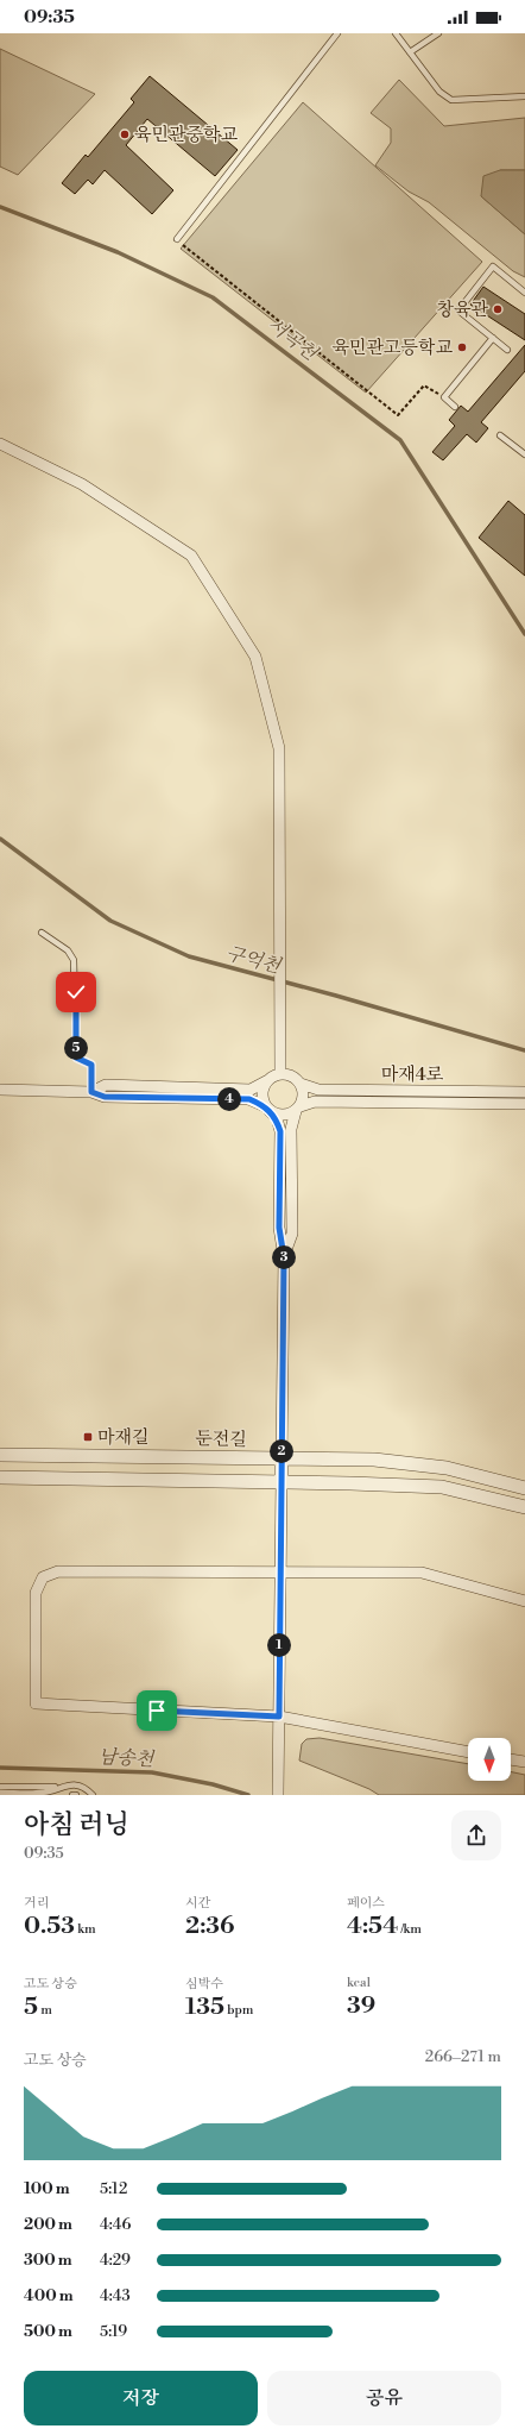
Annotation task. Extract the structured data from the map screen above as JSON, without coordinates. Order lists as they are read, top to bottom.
{
  "streets": {
    "street": ["마재4로", "둔전길"]
  },
  "water": ["서곡천", "구억천", "남송천"],
  "places": {
    "other": ["육민관중학교", "창육관", "육민관고등학교"],
    "transit": ["마재길"]
  },
  "north": "bottom",
  "page": {
    "status": "09:35",
    "pins": [
      "5",
      "4",
      "3",
      "2",
      "1"
    ],
    "heading": ["아침 러닝", "09:35"],
    "stats": [
      ["거리", "0.53 km"],
      ["시간", "2:36"],
      ["페이스", "4:54 /km"],
      ["고도 상승", "5 m"],
      ["심박수", "135 bpm"],
      ["kcal", "39"]
    ],
    "chart": ["고도 상승", "266–271 m"],
    "list": [
      {
        "name": "100 m",
        "note": "5:12"
      },
      {
        "name": "200 m",
        "note": "4:46"
      },
      {
        "name": "300 m",
        "note": "4:29"
      },
      {
        "name": "400 m",
        "note": "4:43"
      },
      {
        "name": "500 m",
        "note": "5:19"
      }
    ],
    "buttons": ["저장", "공유"]
  }
}
